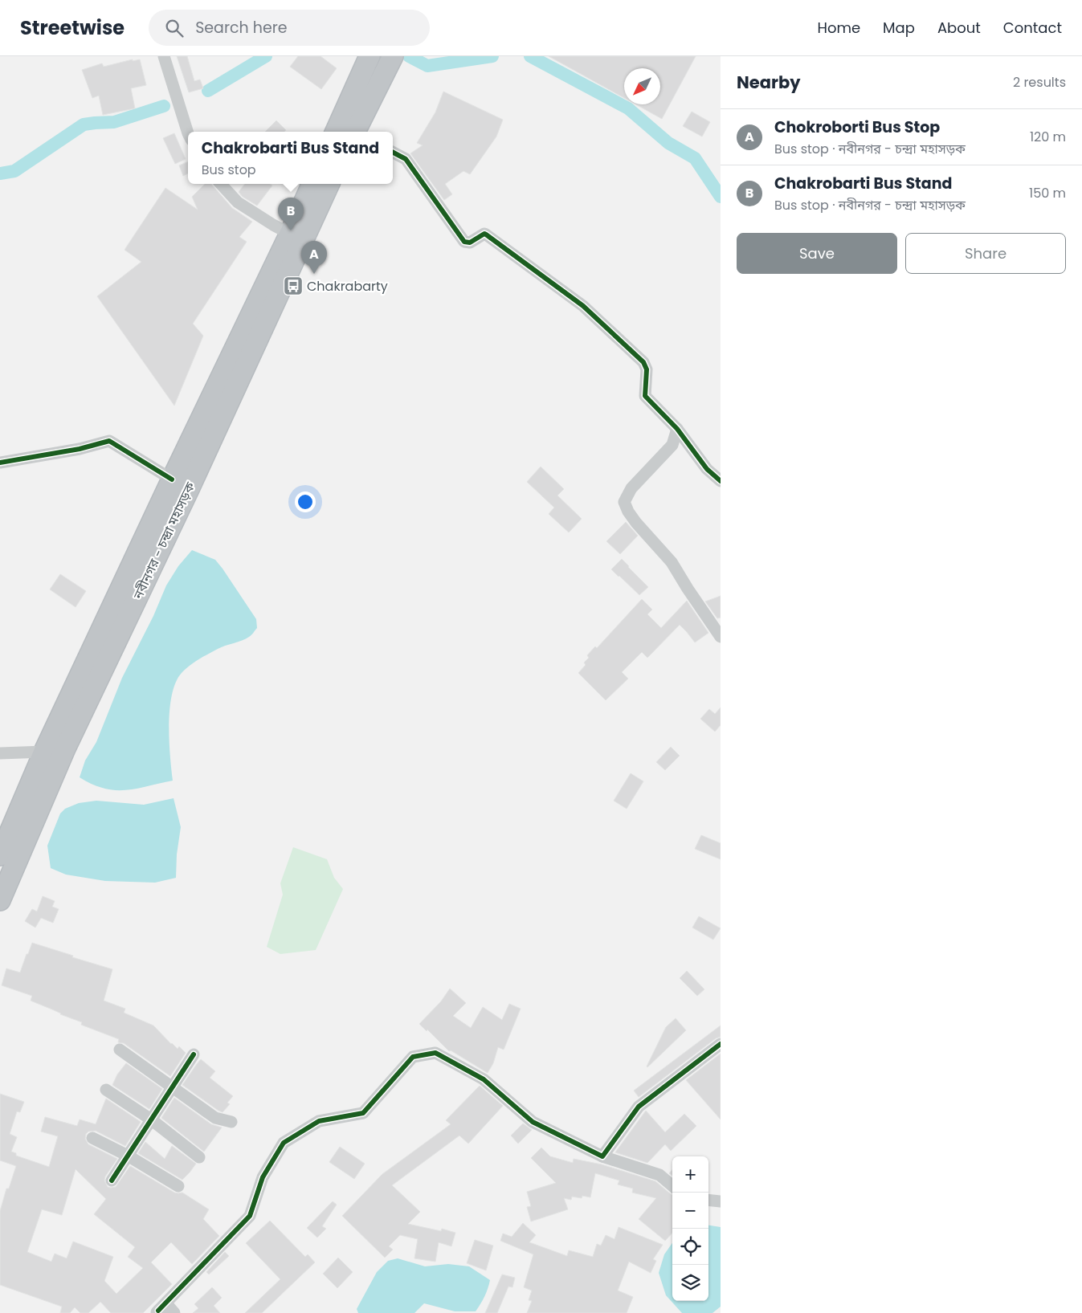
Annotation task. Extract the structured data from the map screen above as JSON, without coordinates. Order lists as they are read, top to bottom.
{
  "streets": {
    "highway": ["নবীনগর - চন্দ্রা মহাসড়ক"]
  },
  "places": {
    "bus stop": ["Chakrabarty"]
  },
  "north": "bottom left",
  "page": {
    "header": "Streetwise",
    "search": "Search here",
    "nav": [
      "Home",
      "Map",
      "About",
      "Contact"
    ],
    "heading": ["Nearby", "2 results"],
    "list": [
      {
        "mark": "A",
        "name": "Chokroborti Bus Stop",
        "note": "Bus stop · নবীনগর - চন্দ্রা মহাসড়ক",
        "value": "120 m"
      },
      {
        "mark": "B",
        "name": "Chakrobarti Bus Stand",
        "note": "Bus stop · নবীনগর - চন্দ্রা মহাসড়ক",
        "value": "150 m"
      }
    ],
    "popup": ["Chakrobarti Bus Stand", "Bus stop"],
    "pins": ["B", "A"],
    "buttons": ["Save", "Share"],
    "map_buttons": ["+", "−"]
  }
}
